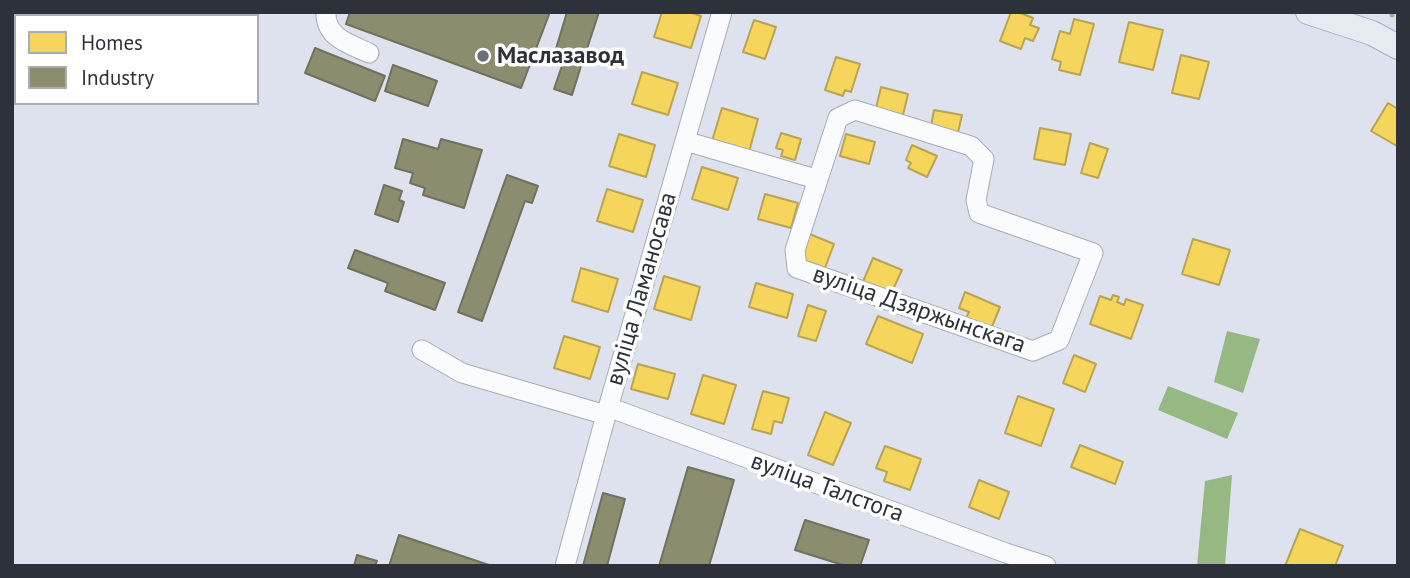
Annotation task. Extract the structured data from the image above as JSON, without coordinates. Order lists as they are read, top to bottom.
{
  "streets": {
    "street": ["вуліца Ламаносава", "вуліца Дзяржынскага", "вуліца Талстога"]
  },
  "crossings": [
    ["вуліца Ламаносава", "вуліца Талстога"]
  ],
  "places": ["Маслазавод"],
  "legend": ["Homes", "Industry"]
}
